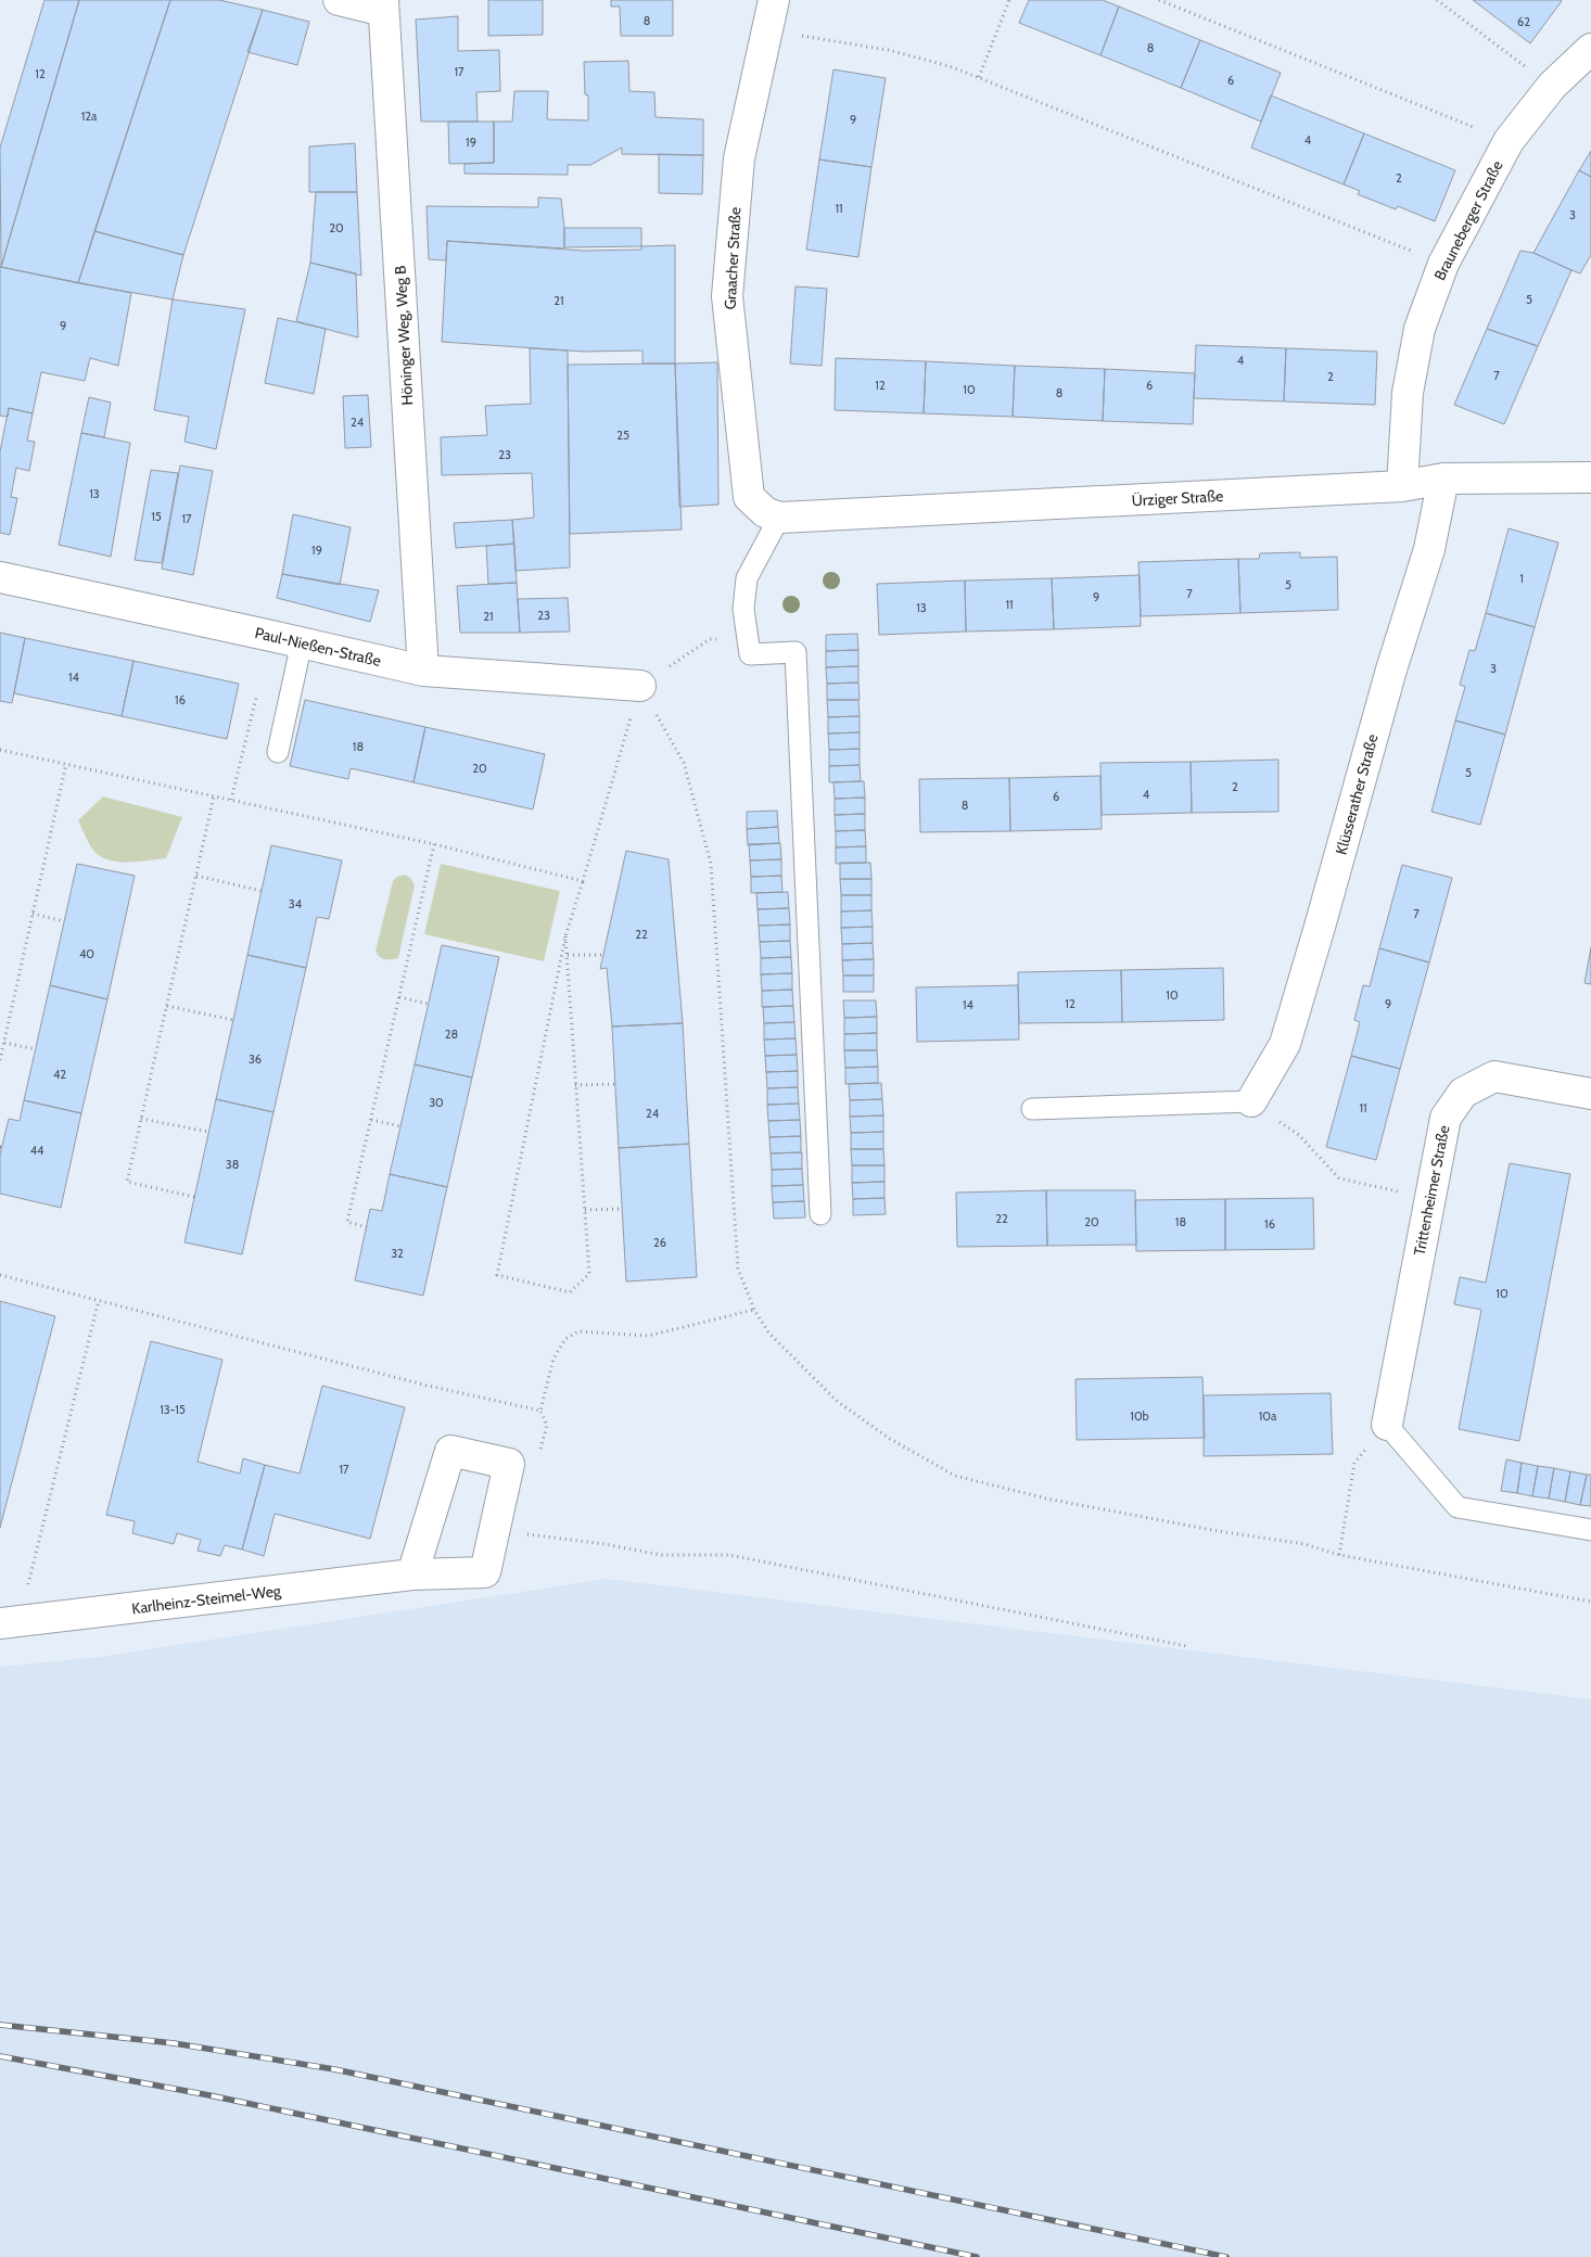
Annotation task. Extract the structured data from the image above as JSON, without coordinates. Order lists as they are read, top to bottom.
{
  "streets": {
    "street": [
      "Brauneberger Straße",
      "Graacher Straße",
      "Höninger Weg, Weg B",
      "Ürziger Straße",
      "Paul-Nießen-Straße",
      "Klüsserather Straße",
      "Trittenheimer Straße",
      "Karlheinz-Steimel-Weg"
    ]
  },
  "crossings": [
    ["Brauneberger Straße", "Ürziger Straße"],
    ["Graacher Straße", "Ürziger Straße"],
    ["Höninger Weg, Weg B", "Paul-Nießen-Straße"],
    ["Ürziger Straße", "Klüsserather Straße"]
  ],
  "house_numbers": [
    "8",
    "62",
    "8",
    "17",
    "12",
    "6",
    "12a",
    "9",
    "4",
    "19",
    "2",
    "11",
    "3",
    "20",
    "5",
    "21",
    "9",
    "4",
    "7",
    "2",
    "12",
    "6",
    "10",
    "8",
    "24",
    "25",
    "23",
    "13",
    "15",
    "17",
    "19",
    "1",
    "5",
    "7",
    "9",
    "11",
    "13",
    "23",
    "21",
    "3",
    "14",
    "16",
    "18",
    "20",
    "5",
    "2",
    "4",
    "6",
    "8",
    "34",
    "7",
    "22",
    "40",
    "10",
    "12",
    "9",
    "14",
    "28",
    "36",
    "42",
    "30",
    "11",
    "24",
    "44",
    "38",
    "22",
    "20",
    "18",
    "16",
    "26",
    "32",
    "10",
    "13-15",
    "10b",
    "10a",
    "17"
  ]
}
